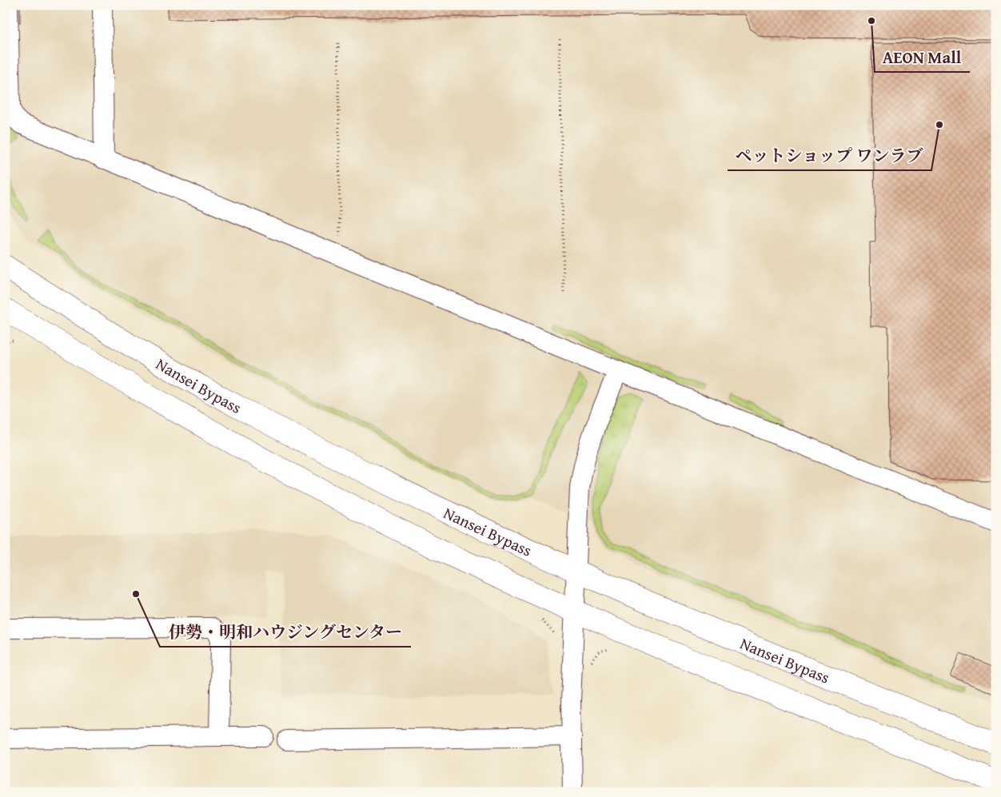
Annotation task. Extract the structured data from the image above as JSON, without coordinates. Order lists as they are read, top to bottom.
{
  "streets": {
    "highway": ["Nansei Bypass"]
  },
  "places": ["AEON Mall", "ペットショップ ワンラブ", "伊勢・明和ハウジングセンター"]
}
